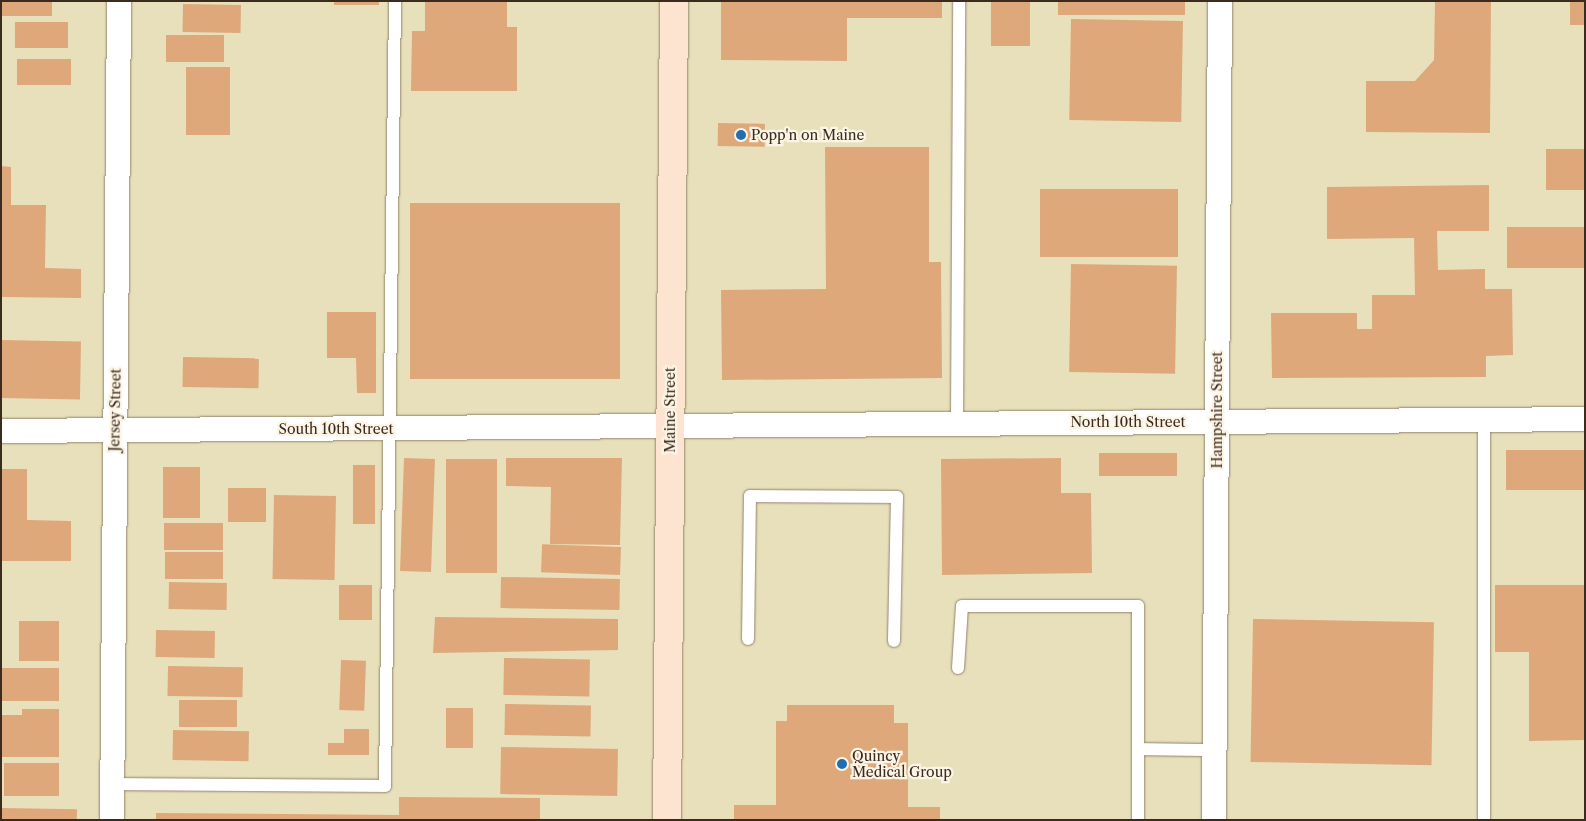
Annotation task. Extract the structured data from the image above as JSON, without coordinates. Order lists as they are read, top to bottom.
{
  "streets": {
    "street": [
      "Jersey Street",
      "Maine Street",
      "Hampshire Street",
      "North 10th Street",
      "South 10th Street"
    ]
  },
  "crossings": [
    ["Jersey Street", "South 10th Street"],
    ["Maine Street", "North 10th Street"],
    ["Maine Street", "South 10th Street"],
    ["Hampshire Street", "North 10th Street"],
    ["North 10th Street", "South 10th Street"]
  ],
  "places": ["Popp'n on Maine", "Quincy Medical Group"]
}
